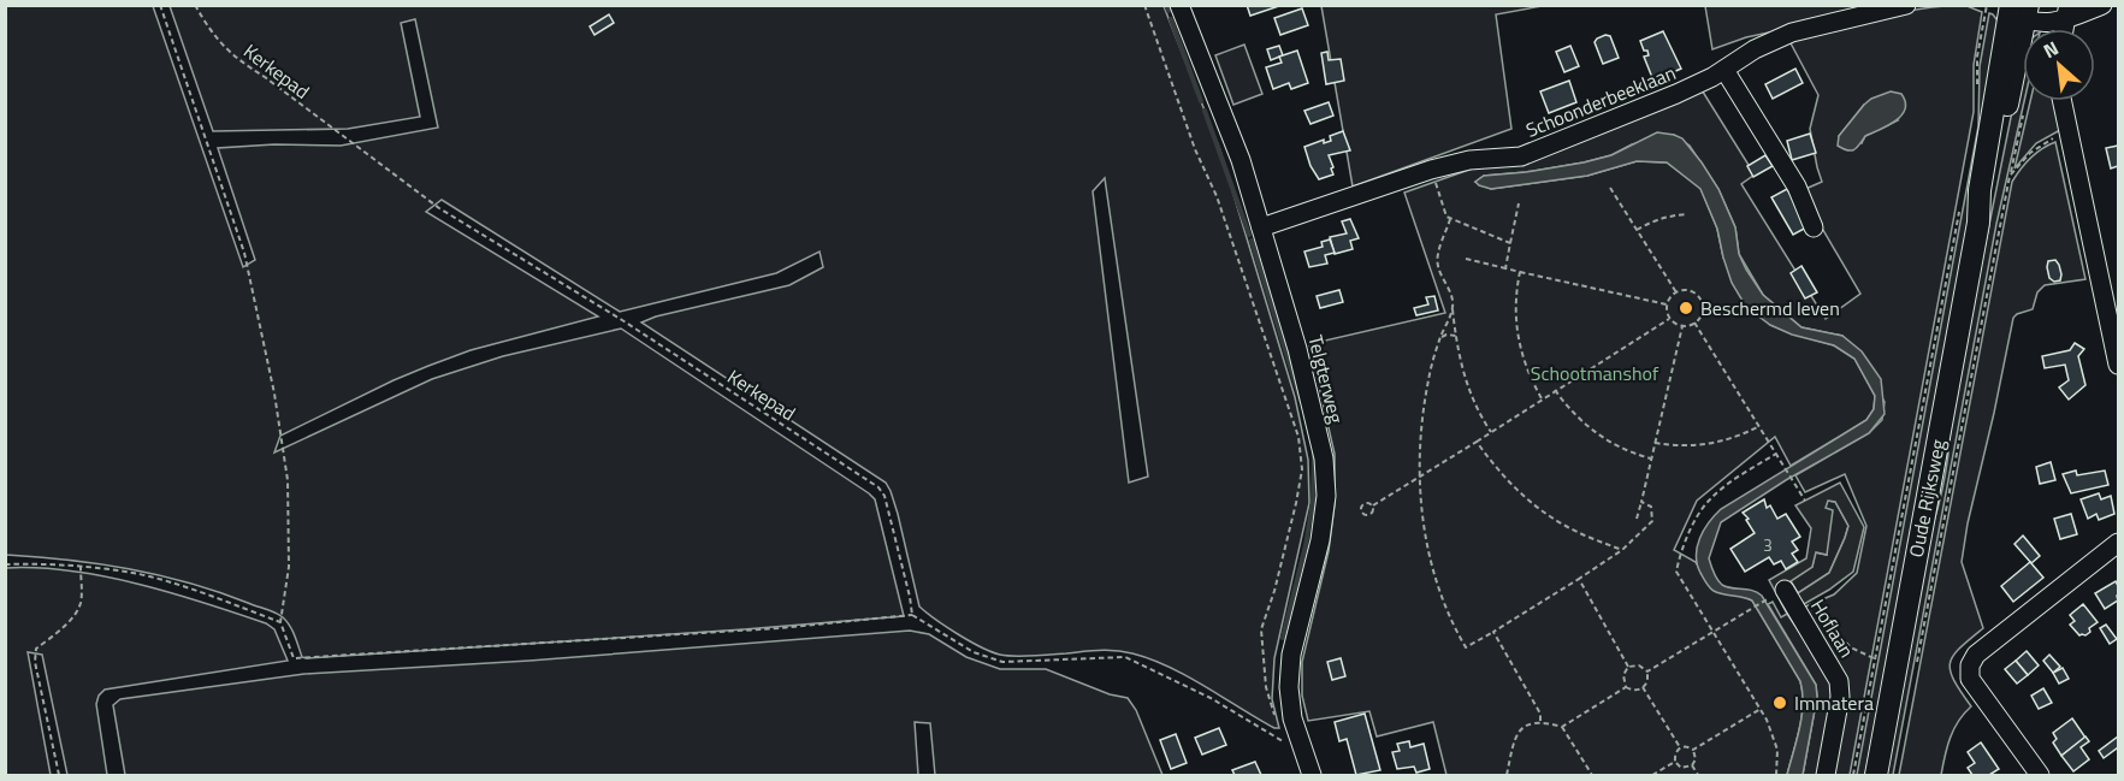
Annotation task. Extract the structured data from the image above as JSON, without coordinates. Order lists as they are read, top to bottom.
{
  "streets": {
    "main road": ["Oude Rijksweg"],
    "street": ["Schoonderbeeklaan", "Telgterweg", "Hoflaan"],
    "path": ["Kerkepad"]
  },
  "crossings": [
    ["Schoonderbeeklaan", "Telgterweg"]
  ],
  "parks": ["Schootmanshof"],
  "places": ["Beschermd leven", "Immatera"],
  "house_numbers": ["3"],
  "north": "top left"
}
